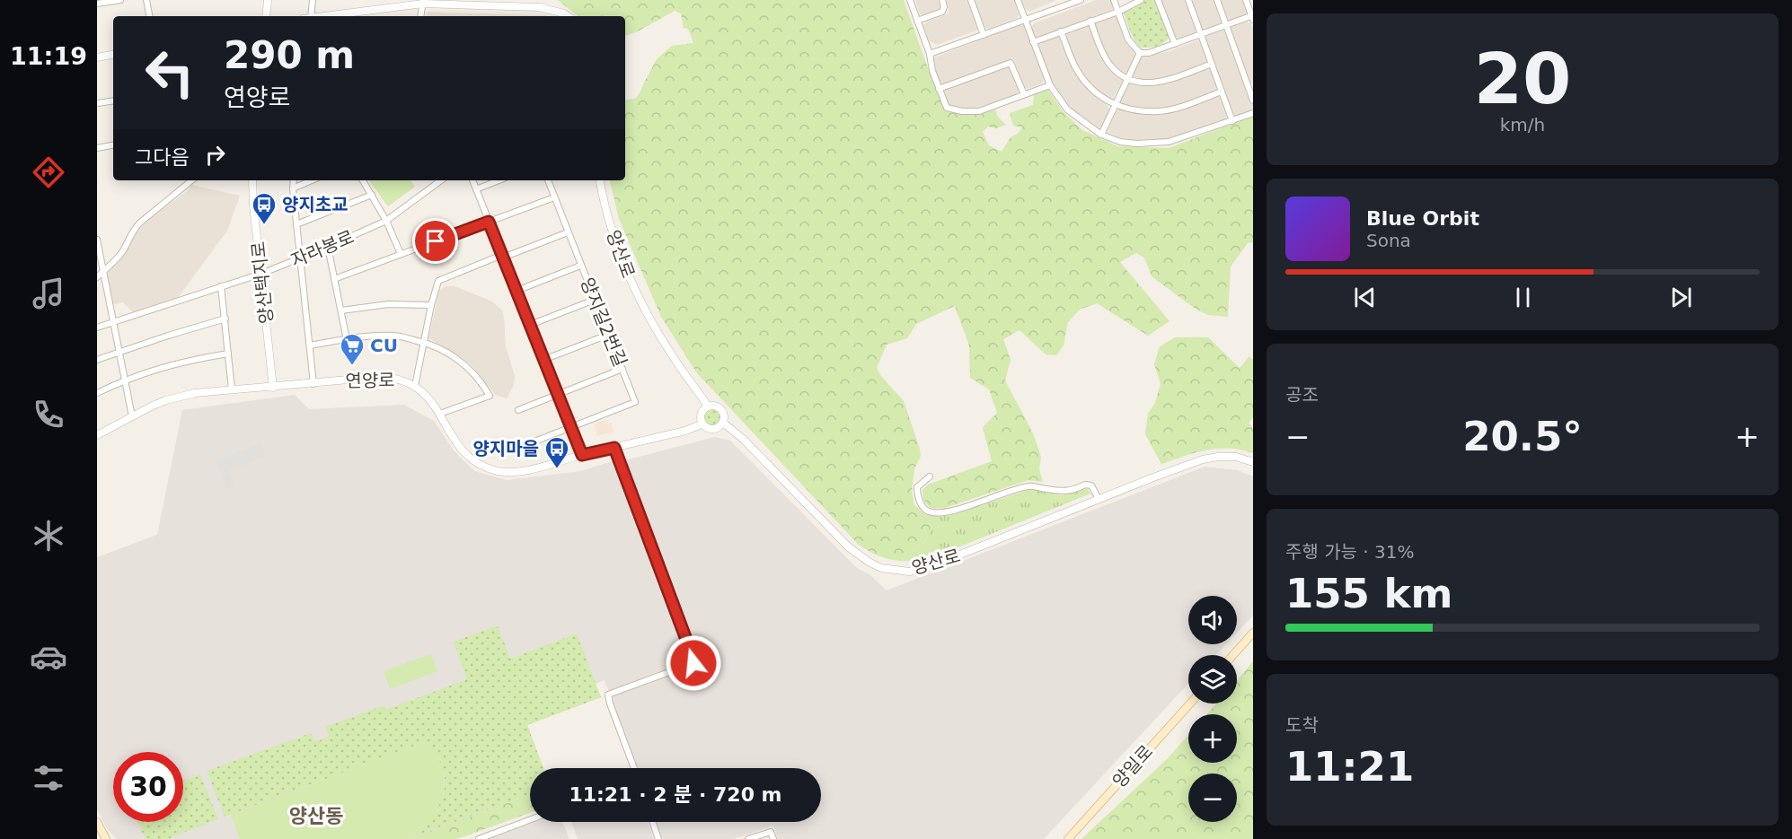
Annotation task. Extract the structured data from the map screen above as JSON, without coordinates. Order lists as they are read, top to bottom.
{
  "streets": {
    "main road": ["양일로"],
    "street": [
      "자라봉로",
      "양산로",
      "양산택지로",
      "양지길2번길",
      "연양로"
    ]
  },
  "crossings": [
    ["자라봉로", "양산택지로"],
    ["양산로", "연양로"],
    ["양산택지로", "연양로"]
  ],
  "districts": ["양산동"],
  "places": {
    "bus stop": ["양지초교", "양지마을"],
    "supermarket": ["CU"]
  },
  "page": {
    "tabs": "11:19",
    "tile": [
      ["20", "km/h"],
      "공조",
      ["주행 가능 · 31%", "155 km"],
      ["도착", "11:21"]
    ],
    "turn": ["290 m", "연양로"],
    "then": "그다음",
    "song": ["Blue Orbit", "Sona"],
    "heat": ["−", "20.5°", "+"],
    "map_buttons": ["+", "−"],
    "limit": "30",
    "trip": "11:21 · 2 분 · 720 m"
  }
}
